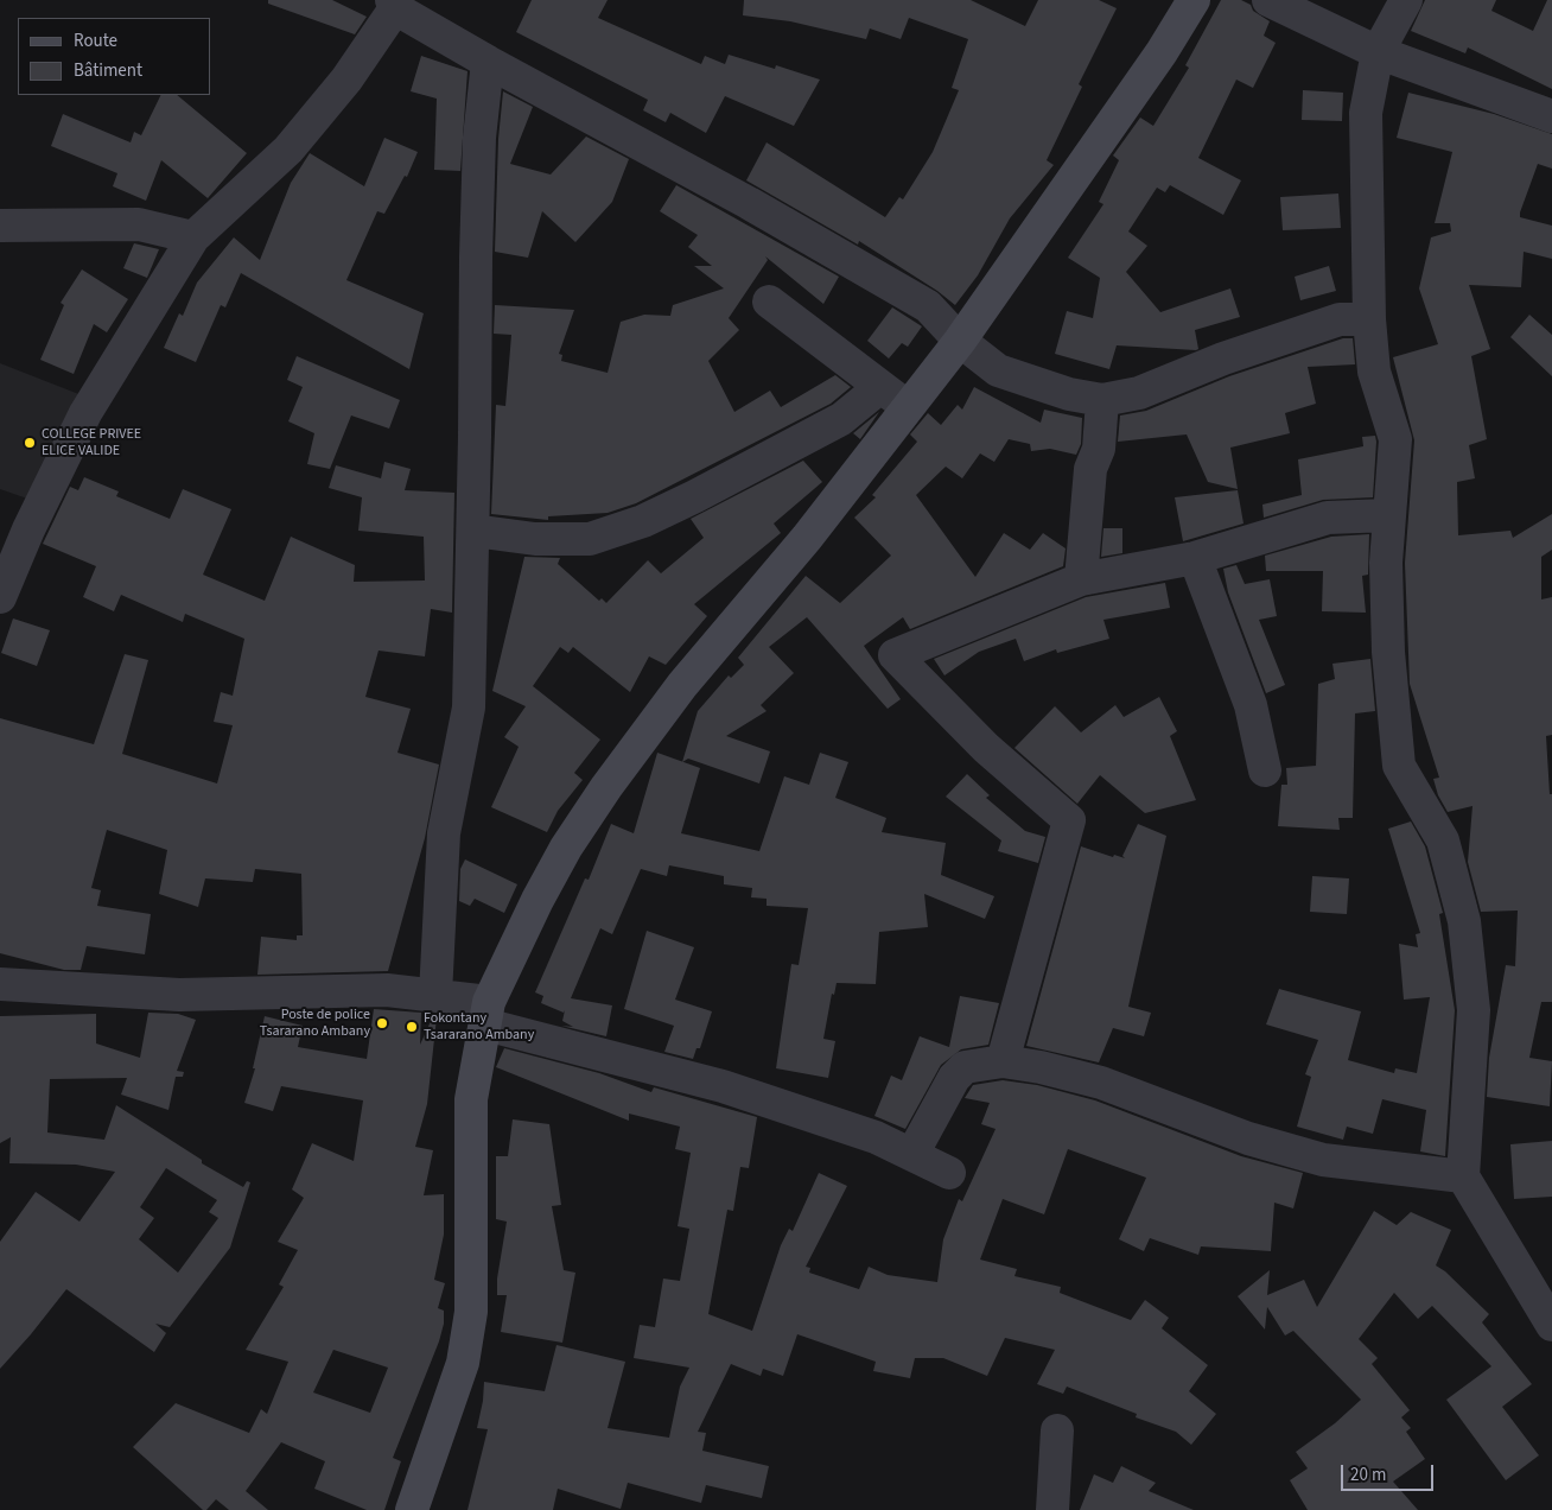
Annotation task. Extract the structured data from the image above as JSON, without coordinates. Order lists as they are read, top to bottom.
{
  "places": ["COLLEGE PRIVEE ELICE VALIDE", "Poste de police Tsararano Ambany", "Fokontany Tsararano Ambany"],
  "legend": ["Route", "Bâtiment"],
  "scale_bar": "20 m"
}
